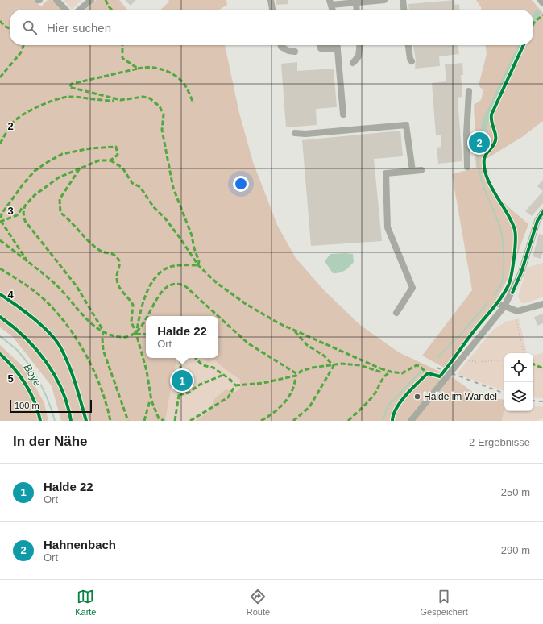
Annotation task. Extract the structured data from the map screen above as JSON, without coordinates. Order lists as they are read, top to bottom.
{
  "water": ["Boye"],
  "places": ["Halde im Wandel"],
  "scale_bar": "100 m",
  "page": {
    "search": "Hier suchen",
    "pins": ["2", "1"],
    "popup": ["Halde 22", "Ort"],
    "scale": "100 m",
    "heading": ["In der Nähe", "2 Ergebnisse"],
    "list": [
      {
        "mark": "1",
        "name": "Halde 22",
        "note": "Ort",
        "value": "250 m"
      },
      {
        "mark": "2",
        "name": "Hahnenbach",
        "note": "Ort",
        "value": "290 m"
      }
    ],
    "nav": ["Karte", "Route", "Gespeichert"]
  },
  "grid": {
    "rows": [
      "2",
      "3",
      "4",
      "5"
    ]
  }
}
